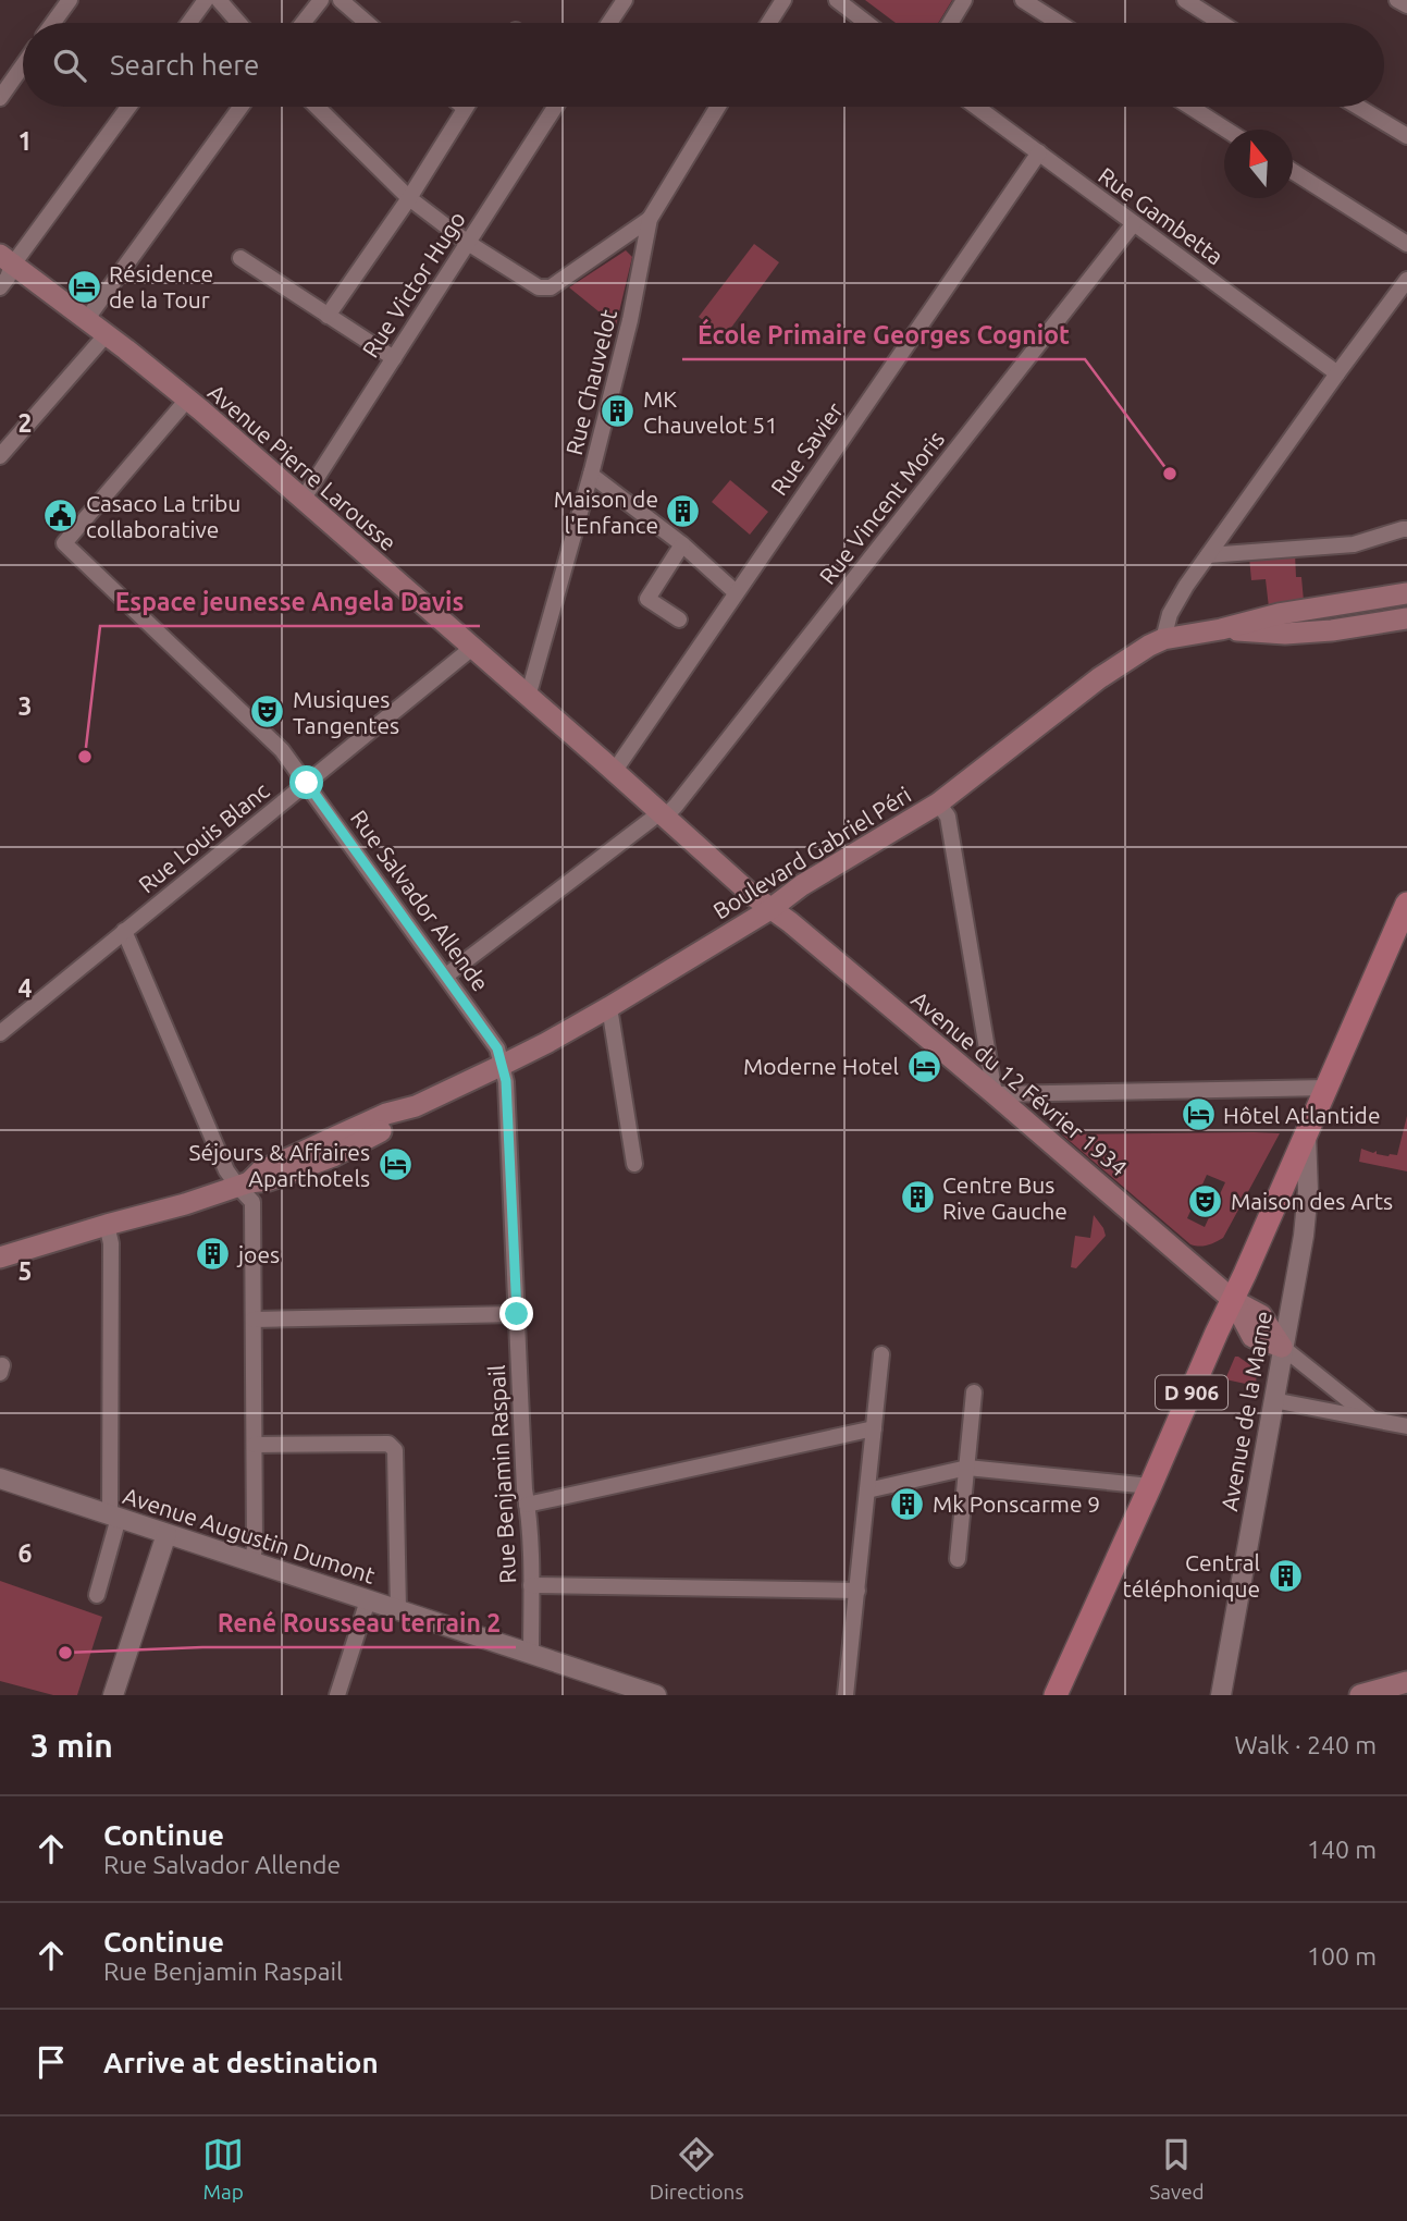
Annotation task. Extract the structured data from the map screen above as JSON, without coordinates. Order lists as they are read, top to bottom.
{
  "streets": {
    "main road": [
      "Avenue Pierre Larousse",
      "Boulevard Gabriel Péri",
      "Avenue du 12 Février 1934",
      "D 906"
    ],
    "street": [
      "Rue Gambetta",
      "Rue Victor Hugo",
      "Rue Chauvelot",
      "Rue Savier",
      "Rue Vincent Moris",
      "Rue Louis Blanc",
      "Rue Salvador Allende",
      "Avenue de la Marne",
      "Rue Benjamin Raspail",
      "Avenue Augustin Dumont"
    ]
  },
  "crossings": [
    ["Rue Gambetta", "Rue Savier"],
    ["Rue Gambetta", "Rue Vincent Moris"],
    ["Rue Victor Hugo", "Avenue Pierre Larousse"],
    ["Rue Chauvelot", "Avenue Pierre Larousse"],
    ["Rue Savier", "Avenue Pierre Larousse"],
    ["Avenue Pierre Larousse", "Rue Vincent Moris"],
    ["Avenue Pierre Larousse", "Rue Louis Blanc"],
    ["Avenue Pierre Larousse", "Boulevard Gabriel Péri"],
    ["Avenue Pierre Larousse", "Rue Salvador Allende"],
    ["Avenue Pierre Larousse", "Avenue du 12 Février 1934"],
    ["Rue Vincent Moris", "Rue Salvador Allende"],
    ["Rue Louis Blanc", "Rue Salvador Allende"],
    ["Boulevard Gabriel Péri", "Rue Salvador Allende"],
    ["Boulevard Gabriel Péri", "Avenue du 12 Février 1934"],
    ["Boulevard Gabriel Péri", "Rue Benjamin Raspail"],
    ["Rue Salvador Allende", "Rue Benjamin Raspail"],
    ["Avenue du 12 Février 1934", "D 906"],
    ["Avenue du 12 Février 1934", "Avenue de la Marne"],
    ["D 906", "Avenue de la Marne"],
    ["Rue Benjamin Raspail", "Avenue Augustin Dumont"]
  ],
  "places": {
    "hotel": [
      "Résidence de la Tour",
      "Moderne Hotel",
      "Hôtel Atlantide",
      "Séjours & Affaires Aparthotels"
    ],
    "building": [
      "MK Chauvelot 51",
      "Maison de l'Enfance",
      "Centre Bus Rive Gauche",
      "joes",
      "Mk Ponscarme 9",
      "Central téléphonique"
    ],
    "other": ["École Primaire Georges Cogniot", "Espace jeunesse Angela Davis", "René Rousseau terrain 2"],
    "public building": ["Casaco La tribu collaborative"],
    "theatre": ["Musiques Tangentes", "Maison des Arts"]
  },
  "north": "top",
  "page": {
    "search": "Search here",
    "heading": ["3 min", "Walk · 240 m"],
    "list": [
      ["Continue", "Rue Salvador Allende", "140 m"],
      ["Continue", "Rue Benjamin Raspail", "100 m"],
      "Arrive at destination"
    ],
    "nav": ["Map", "Directions", "Saved"]
  },
  "grid": {
    "rows": [
      "1",
      "2",
      "3",
      "4",
      "5",
      "6"
    ]
  }
}
